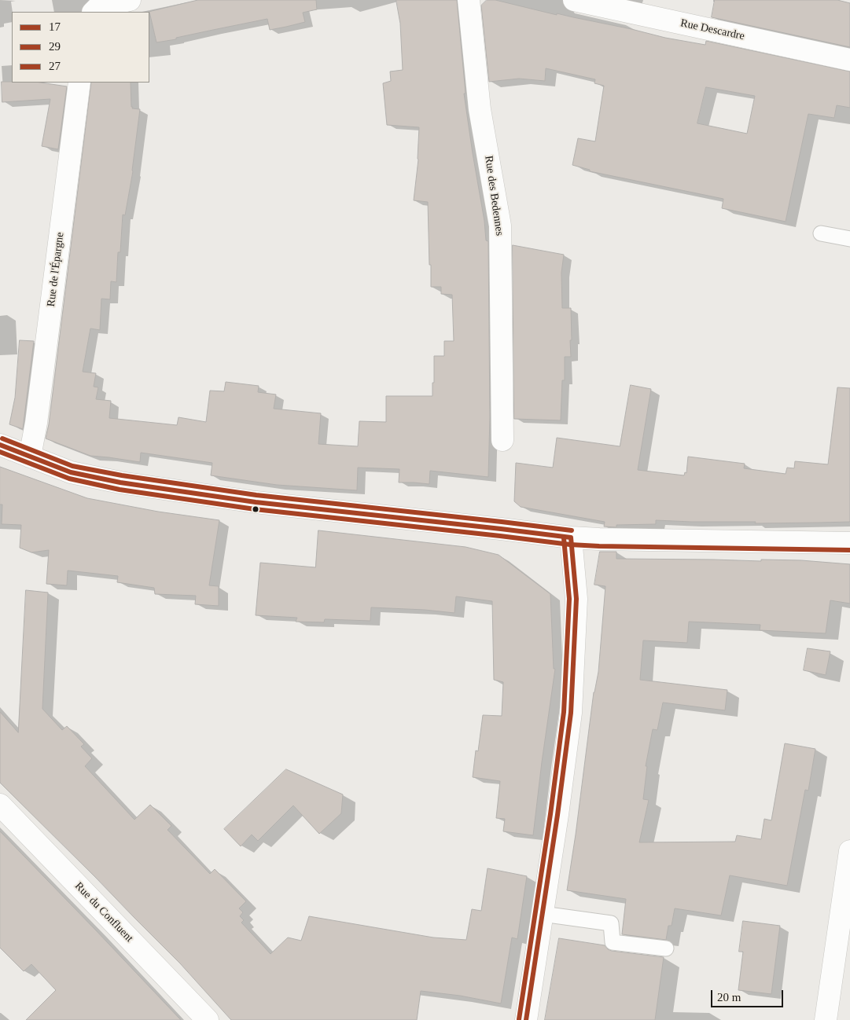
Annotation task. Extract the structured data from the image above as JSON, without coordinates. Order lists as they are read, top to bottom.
{
  "streets": {
    "street": [
      "Rue Descardre",
      "Rue des Bedennes",
      "Rue de l'Épargne",
      "Rue du Confluent"
    ]
  },
  "lines": ["transit line 27", "transit line 17", "transit line 29"],
  "legend": ["17", "29", "27"],
  "scale_bar": "20 m"
}
